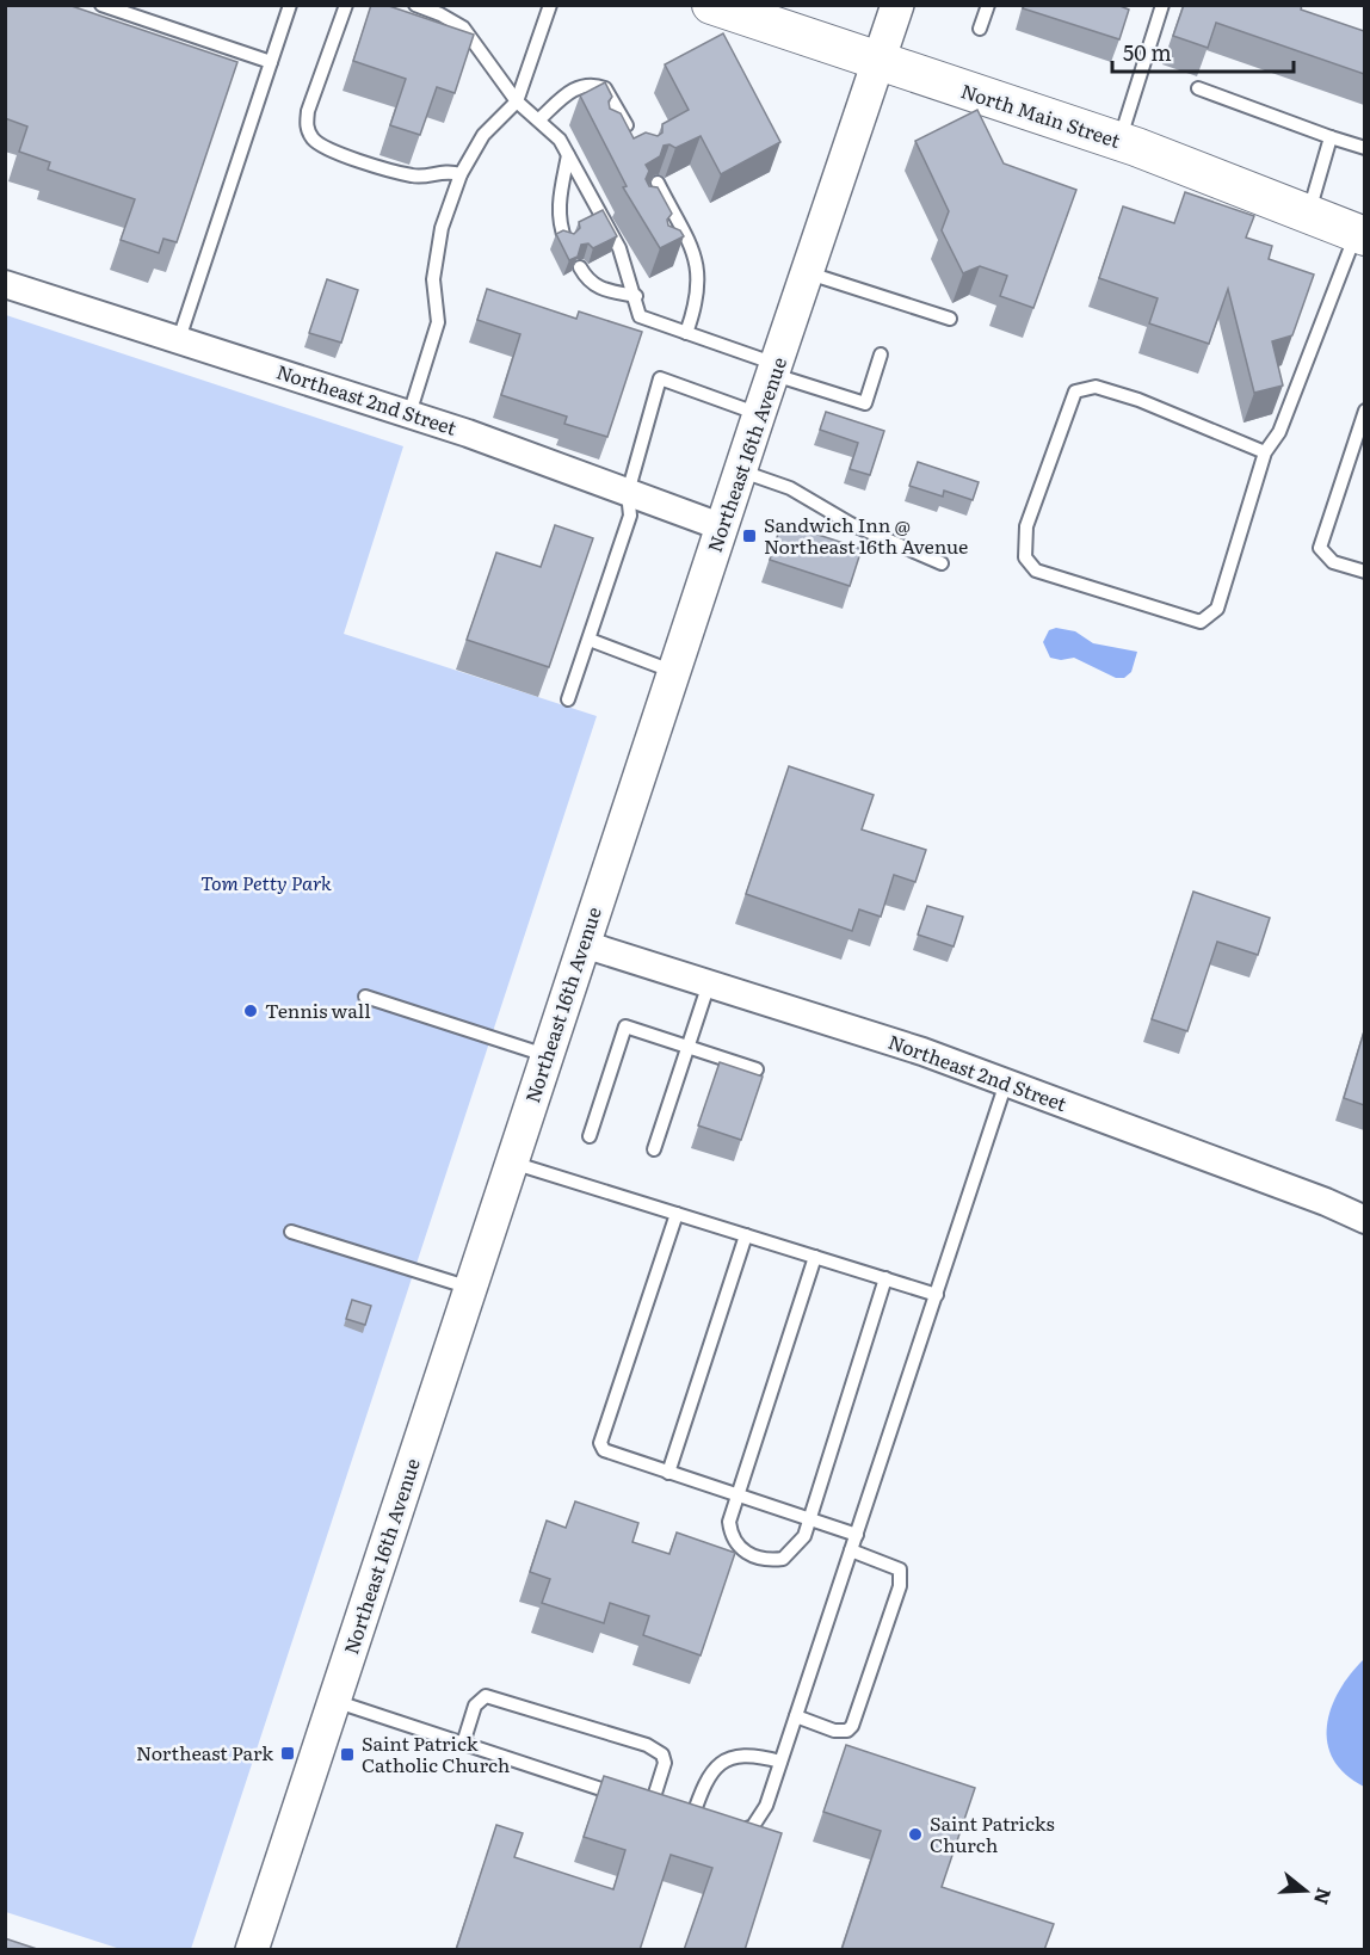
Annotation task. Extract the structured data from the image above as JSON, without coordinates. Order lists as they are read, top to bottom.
{
  "streets": {
    "main road": ["North Main Street"],
    "street": ["Northeast 2nd Street", "Northeast 16th Avenue"]
  },
  "crossings": [
    ["North Main Street", "Northeast 16th Avenue"],
    ["Northeast 2nd Street", "Northeast 16th Avenue"]
  ],
  "parks": ["Tom Petty Park"],
  "places": {
    "transit": ["Sandwich Inn @ Northeast 16th Avenue", "Northeast Park", "Saint Patrick Catholic Church"],
    "other": ["Tennis wall", "Saint Patricks Church"]
  },
  "scale_bar": "50 m",
  "north": "right"
}
